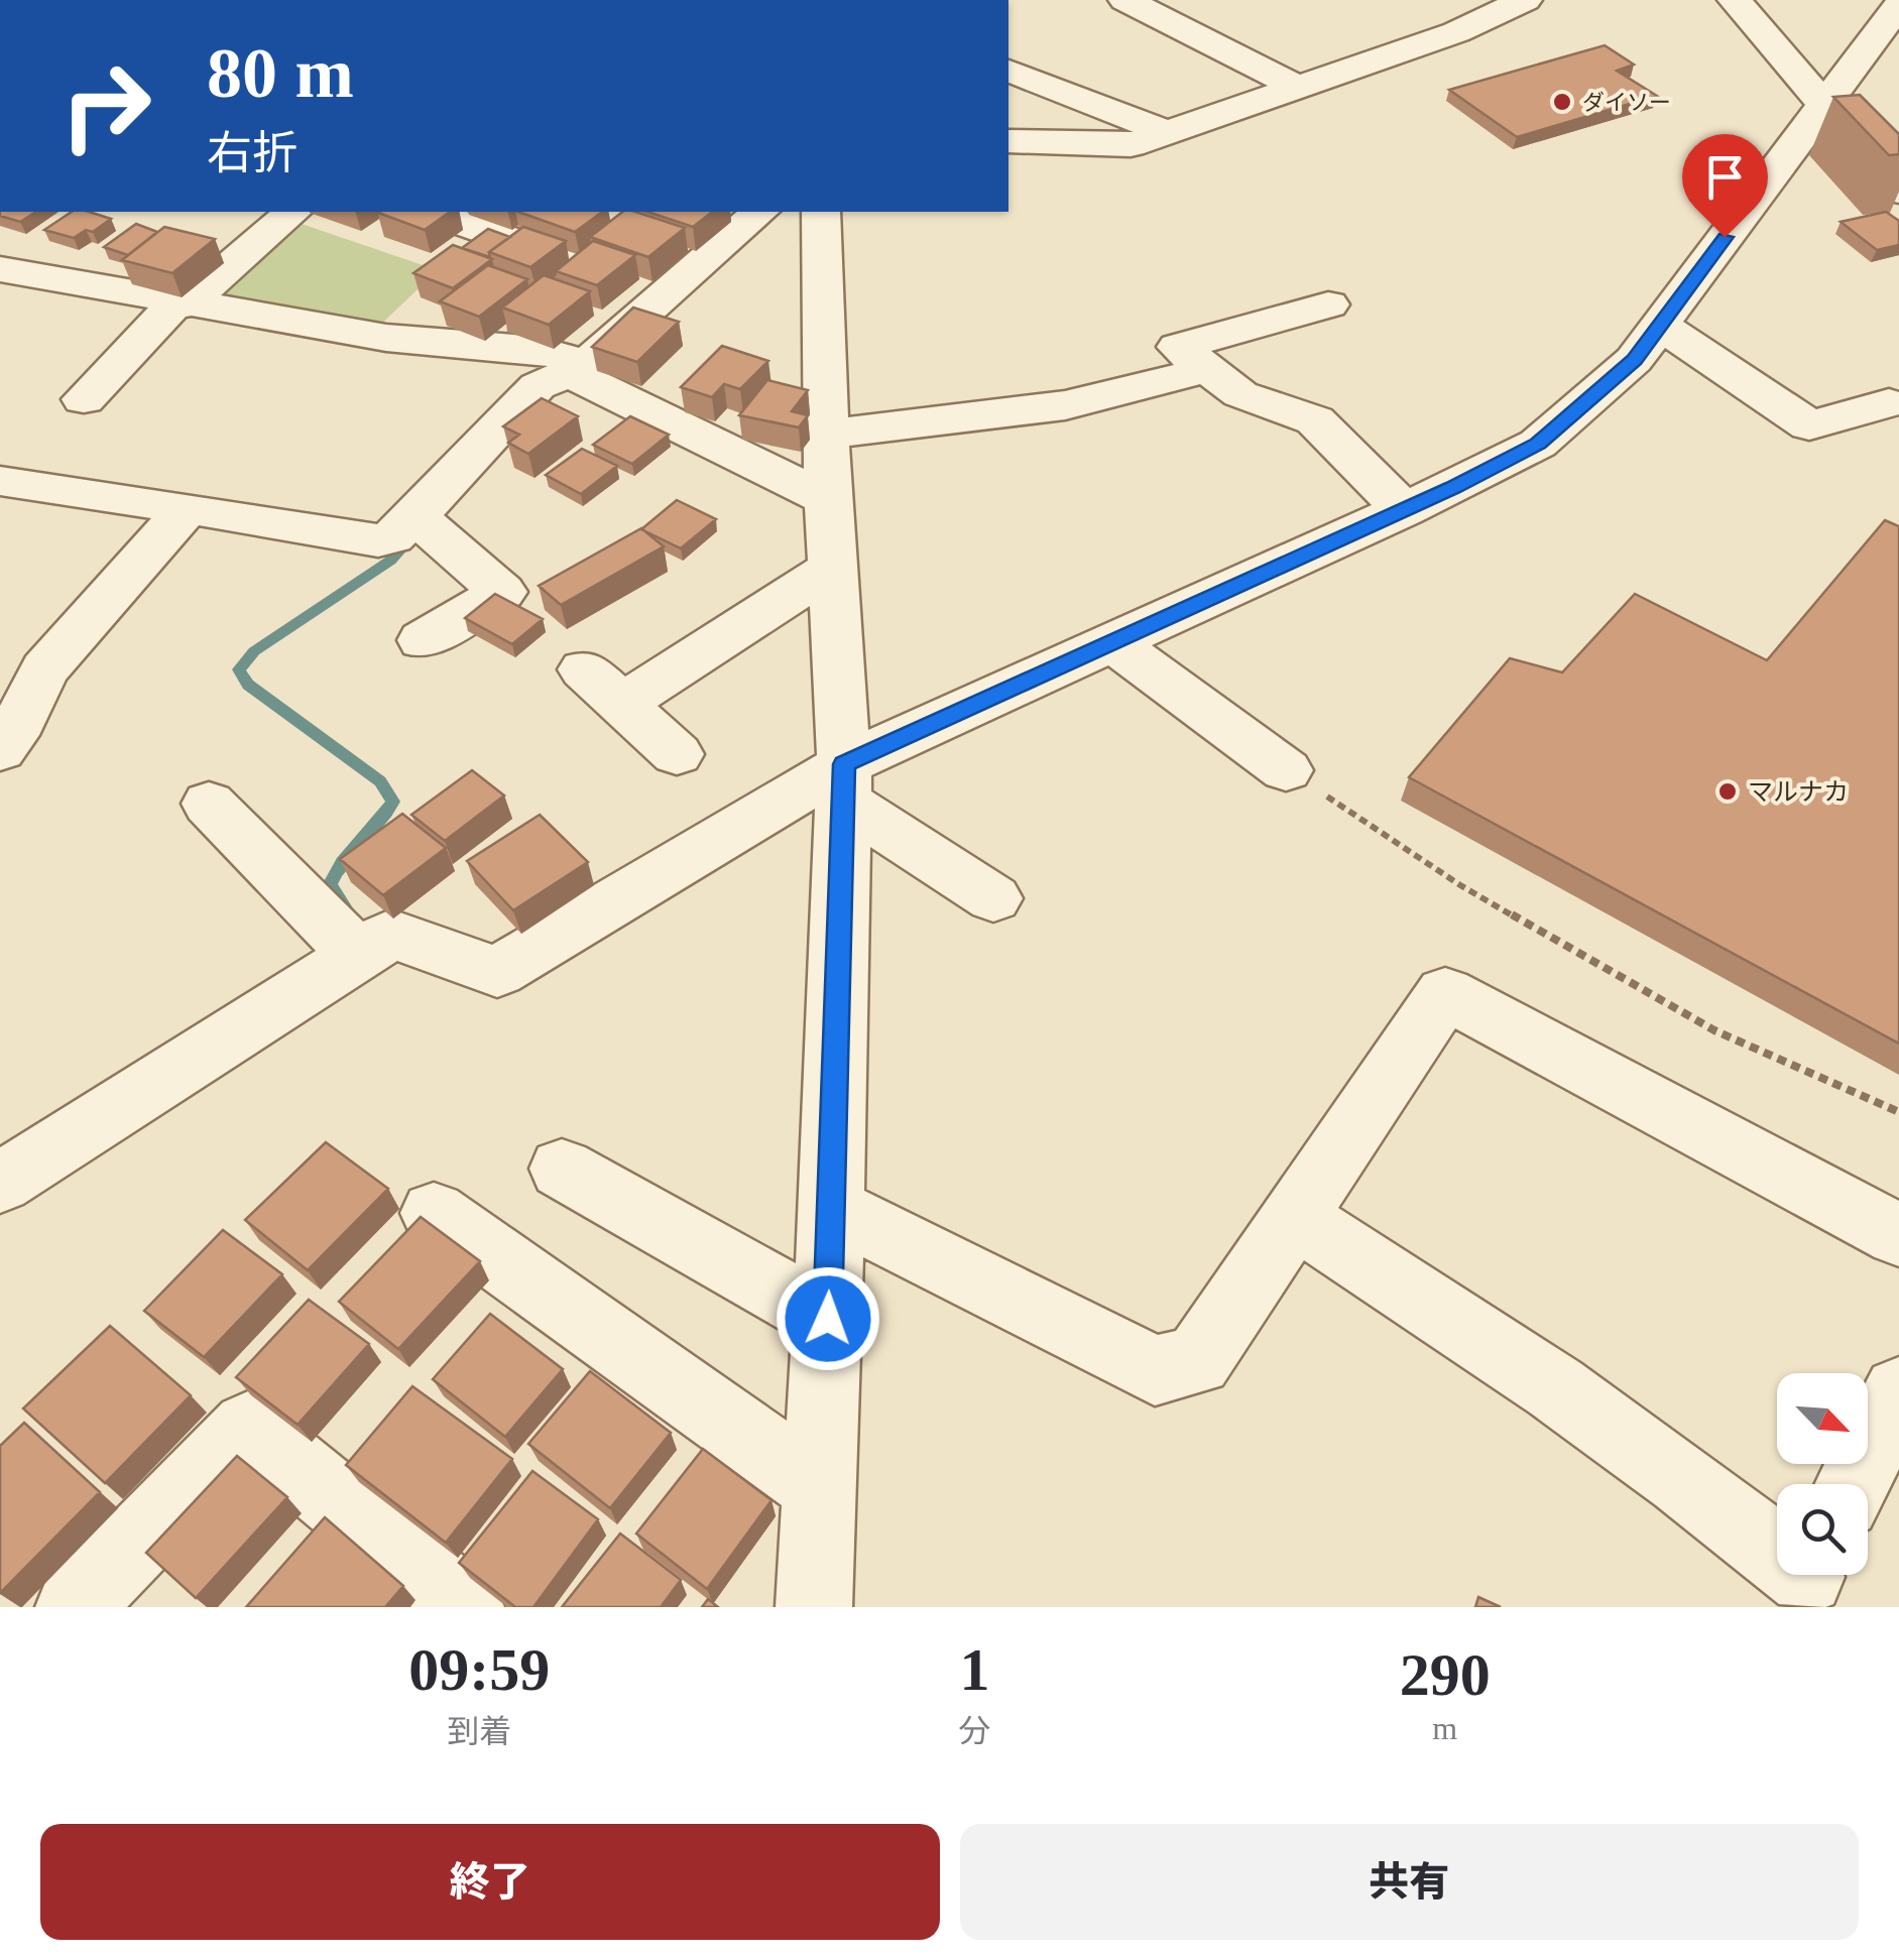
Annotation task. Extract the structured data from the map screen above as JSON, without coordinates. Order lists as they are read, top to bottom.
{
  "places": ["ダイソー", "マルナカ"],
  "north": "bottom right",
  "page": {
    "turn": ["80 m", "右折"],
    "eta": [
      "09:59",
      "到着",
      "1",
      "分",
      "290",
      "m"
    ],
    "buttons": ["終了", "共有"]
  }
}
